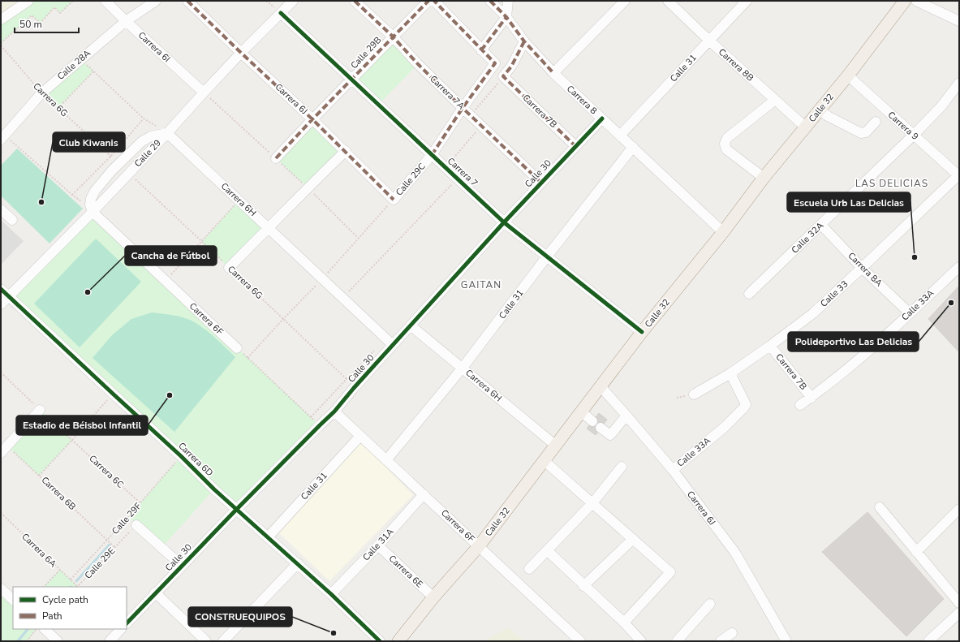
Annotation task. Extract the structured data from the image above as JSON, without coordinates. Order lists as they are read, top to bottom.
{
  "streets": {
    "main road": ["Calle 32"],
    "street": [
      "Carrera 6I",
      "Calle 29B",
      "Calle 28A",
      "Carrera 8B",
      "Calle 31",
      "Carrera 7A",
      "Carrera 6J",
      "Carrera 8",
      "Carrera 7B",
      "Carrera 9",
      "Calle 29",
      "Carrera 7",
      "Calle 30",
      "Calle 29C",
      "Carrera 6H",
      "Calle 32A",
      "Carrera 8A",
      "Calle 33",
      "Calle 33A",
      "Carrera 6F",
      "Carrera 6D",
      "Calle 31A",
      "Carrera 6E"
    ],
    "path": [
      "Carrera 6G",
      "Carrera 6C",
      "Carrera 6B",
      "Calle 29F",
      "Carrera 6A",
      "Calle 29E"
    ]
  },
  "crossings": [
    ["Carrera 6I", "Calle 28A"],
    ["Carrera 6I", "Calle 29"],
    ["Calle 29B", "Carrera 7A"],
    ["Calle 29B", "Carrera 6J"],
    ["Calle 29B", "Carrera 7"],
    ["Calle 28A", "Carrera 6G"],
    ["Carrera 8B", "Calle 31"],
    ["Carrera 8B", "Calle 32"],
    ["Calle 31", "Carrera 8"],
    ["Calle 31", "Carrera 7"],
    ["Calle 31", "Carrera 6H"],
    ["Calle 31", "Carrera 6F"],
    ["Calle 31", "Carrera 6D"],
    ["Carrera 7A", "Calle 30"],
    ["Carrera 7A", "Calle 29C"],
    ["Carrera 6J", "Calle 32"],
    ["Carrera 6J", "Calle 29"],
    ["Carrera 6J", "Calle 29C"],
    ["Carrera 6J", "Calle 33A"],
    ["Carrera 6G", "Calle 29"],
    ["Carrera 8", "Calle 32"],
    ["Carrera 8", "Calle 30"],
    ["Calle 32", "Carrera 9"],
    ["Calle 32", "Carrera 7"],
    ["Calle 32", "Carrera 6H"],
    ["Calle 32", "Carrera 6F"],
    ["Calle 32", "Carrera 6E"],
    ["Carrera 7B", "Calle 30"],
    ["Carrera 7B", "Calle 33"],
    ["Carrera 7B", "Calle 33A"],
    ["Carrera 9", "Calle 32A"],
    ["Carrera 9", "Calle 33"],
    ["Calle 29", "Carrera 7"],
    ["Calle 29", "Carrera 6H"],
    ["Calle 29", "Carrera 6F"],
    ["Calle 29", "Carrera 6D"],
    ["Carrera 7", "Calle 30"],
    ["Carrera 7", "Calle 29C"],
    ["Calle 30", "Carrera 6H"],
    ["Calle 30", "Carrera 6F"],
    ["Calle 30", "Carrera 6D"],
    ["Calle 32A", "Carrera 8A"],
    ["Carrera 8A", "Calle 33"],
    ["Carrera 8A", "Calle 33A"],
    ["Calle 33", "Calle 33A"],
    ["Carrera 6F", "Calle 31A"],
    ["Carrera 6D", "Calle 29F"],
    ["Carrera 6D", "Calle 31A"],
    ["Carrera 6C", "Calle 29F"],
    ["Carrera 6B", "Calle 29F"],
    ["Carrera 6B", "Calle 29E"],
    ["Calle 29F", "Carrera 6A"],
    ["Calle 31A", "Carrera 6E"],
    ["Carrera 6A", "Calle 29E"]
  ],
  "districts": ["LAS DELICIAS", "GAITAN"],
  "places": [
    "Club Kiwanis",
    "Escuela Urb Las Delicias",
    "Cancha de Fútbol",
    "Polideportivo Las Delicias",
    "Estadio de Béisbol Infantil",
    "CONSTRUEQUIPOS"
  ],
  "legend": ["Cycle path", "Path"],
  "scale_bar": "50 m"
}
